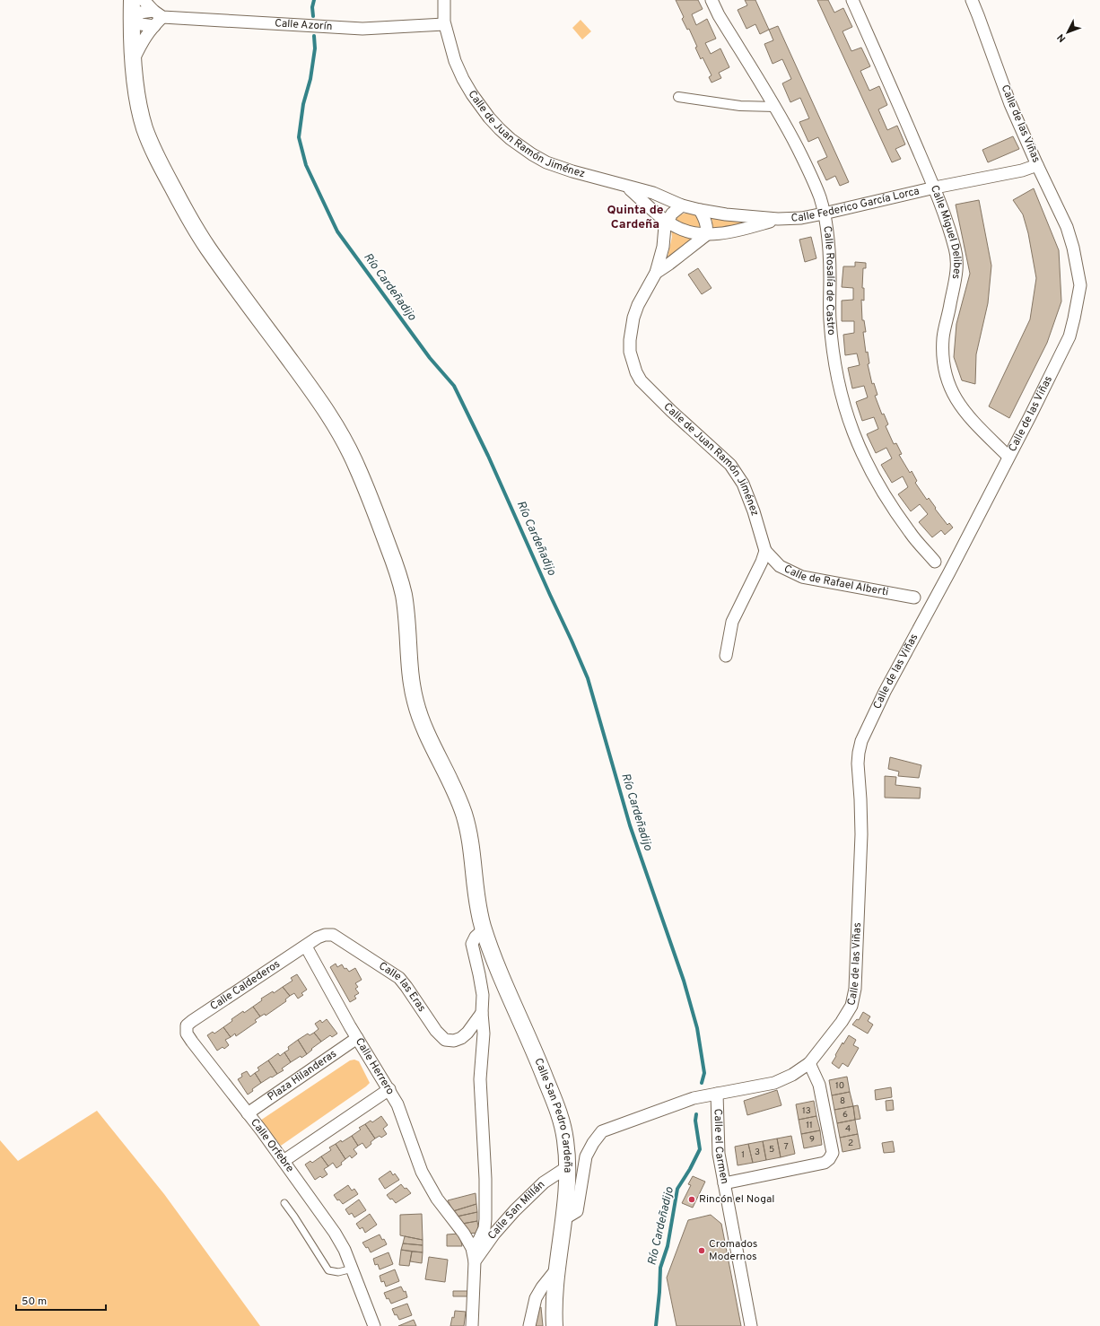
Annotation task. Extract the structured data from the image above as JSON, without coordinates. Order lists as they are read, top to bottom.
{
  "streets": {
    "main road": ["Calle San Pedro Cardeña"],
    "street": [
      "Calle Azorín",
      "Calle de las Viñas",
      "Calle de Juan Ramón Jiménez",
      "Calle Federico García Lorca",
      "Calle Miguel Delibes",
      "Calle Rosalía de Castro",
      "Calle de Rafael Alberti",
      "Calle Caldederos",
      "Calle las Eras",
      "Calle Herrero",
      "Plaza Hilanderas",
      "Calle Orfebre",
      "Calle el Carmen",
      "Calle San Millán"
    ]
  },
  "crossings": [
    ["Calle Azorín", "Calle de Juan Ramón Jiménez"],
    ["Calle Azorín", "Calle San Pedro Cardeña"],
    ["Calle de las Viñas", "Calle Federico García Lorca"],
    ["Calle de las Viñas", "Calle Miguel Delibes"],
    ["Calle de las Viñas", "Calle San Pedro Cardeña"],
    ["Calle de las Viñas", "Calle el Carmen"],
    ["Calle de Juan Ramón Jiménez", "Calle Federico García Lorca"],
    ["Calle de Juan Ramón Jiménez", "Calle de Rafael Alberti"],
    ["Calle Federico García Lorca", "Calle Miguel Delibes"],
    ["Calle Federico García Lorca", "Calle Rosalía de Castro"],
    ["Calle Caldederos", "Calle las Eras"],
    ["Calle Caldederos", "Calle Herrero"],
    ["Calle Caldederos", "Calle Orfebre"],
    ["Calle las Eras", "Calle Herrero"],
    ["Calle las Eras", "Calle San Millán"],
    ["Calle Herrero", "Plaza Hilanderas"],
    ["Calle Herrero", "Calle San Millán"],
    ["Plaza Hilanderas", "Calle Orfebre"],
    ["Calle San Pedro Cardeña", "Calle San Millán"]
  ],
  "districts": ["Quinta de Cardeña"],
  "water": ["Río Cardeñadijo"],
  "places": ["Rincón el Nogal", "Cromados Modernos"],
  "house_numbers": [
    "10",
    "8",
    "13",
    "6",
    "11",
    "4",
    "9",
    "2",
    "7",
    "5",
    "3",
    "1"
  ],
  "scale_bar": "50 m",
  "north": "bottom left"
}
